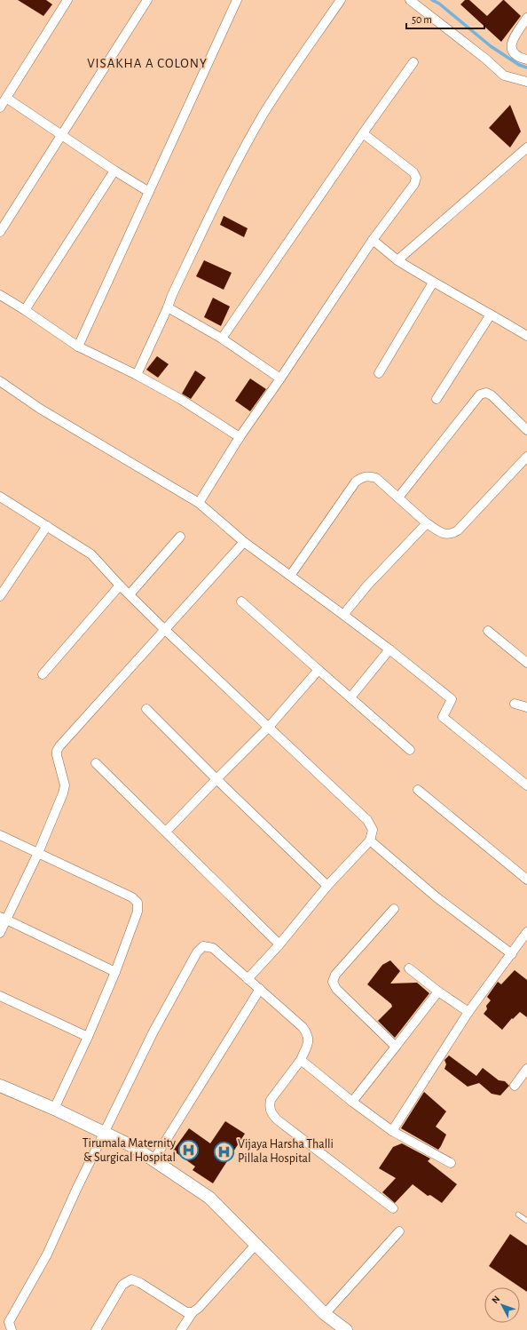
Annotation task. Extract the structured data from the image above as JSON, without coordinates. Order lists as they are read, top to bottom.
{
  "districts": ["VISAKHA A COLONY"],
  "places": {
    "hospital": ["Tirumala Maternity & Surgical Hospital", "Vijaya Harsha Thalli Pillala Hospital"]
  },
  "scale_bar": "50 m",
  "north": "top left"
}
